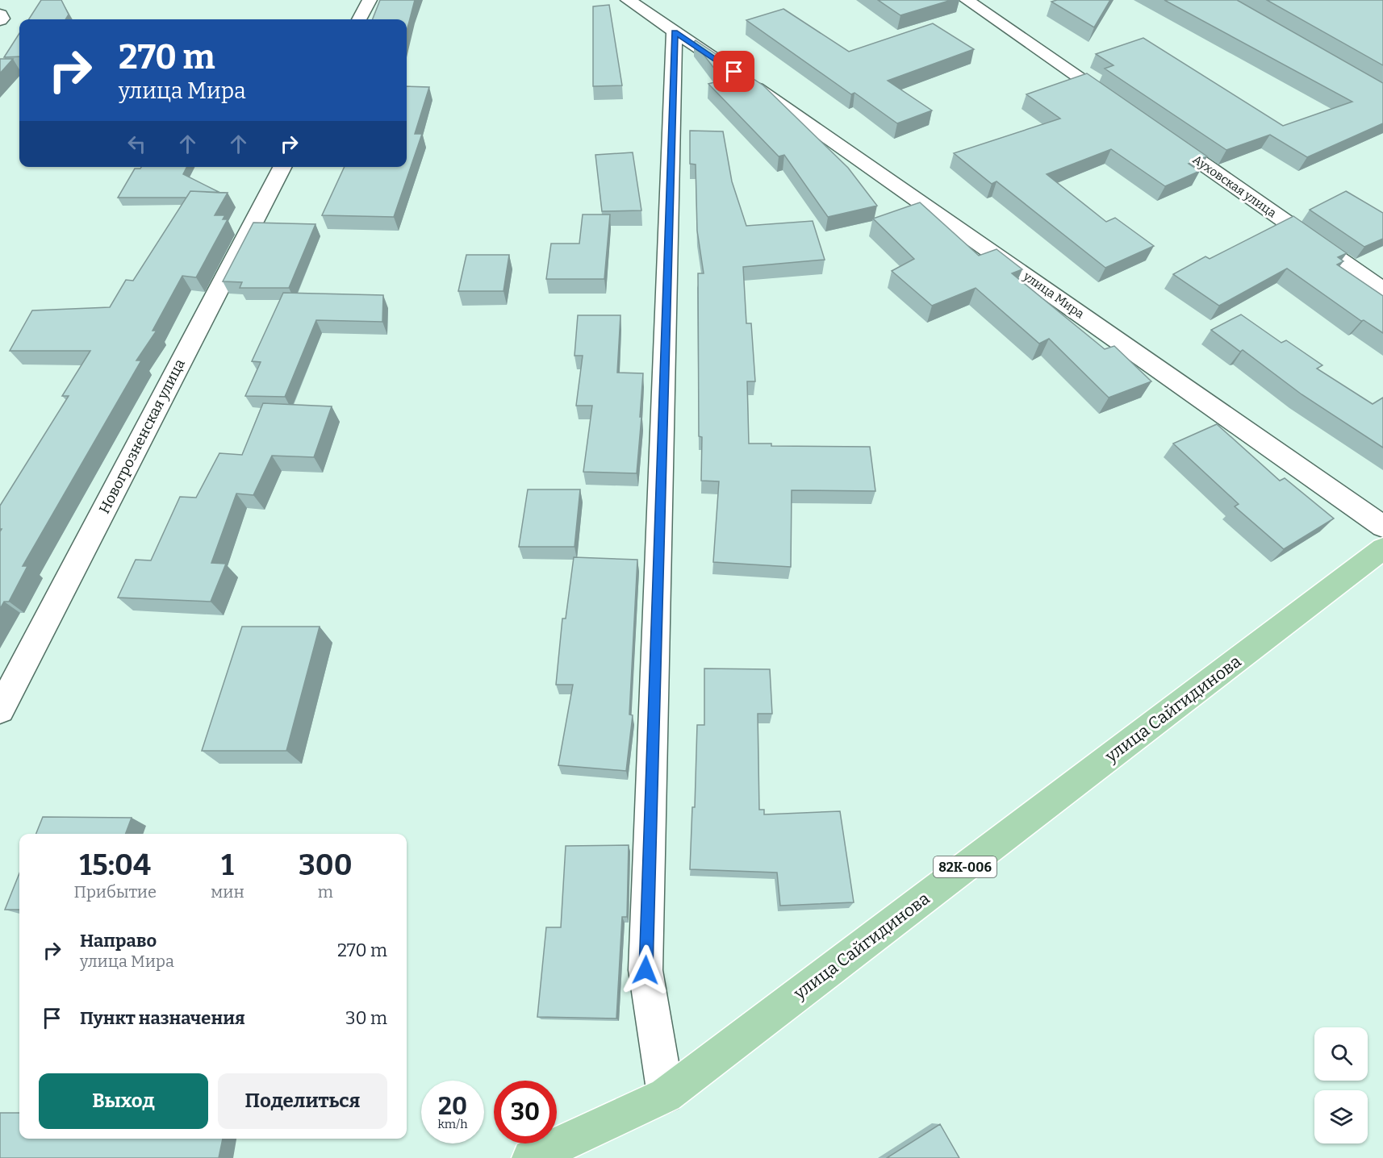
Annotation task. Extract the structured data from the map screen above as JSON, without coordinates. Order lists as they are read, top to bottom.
{
  "streets": {
    "main road": ["улица Сайгидинова", "82К-006"],
    "street": ["Ауховская улица", "улица Мира", "Новогрозненская улица"]
  },
  "page": {
    "turn": ["270 m", "улица Мира"],
    "eta": [
      "15:04",
      "Прибытие",
      "1",
      "мин",
      "300",
      "m"
    ],
    "list": [
      {
        "name": "Направо",
        "note": "улица Мира",
        "value": "270 m"
      },
      {
        "name": "Пункт назначения",
        "value": "30 m"
      }
    ],
    "buttons": ["Выход", "Поделиться"],
    "speed": "20 km/h",
    "limit": "30"
  }
}
